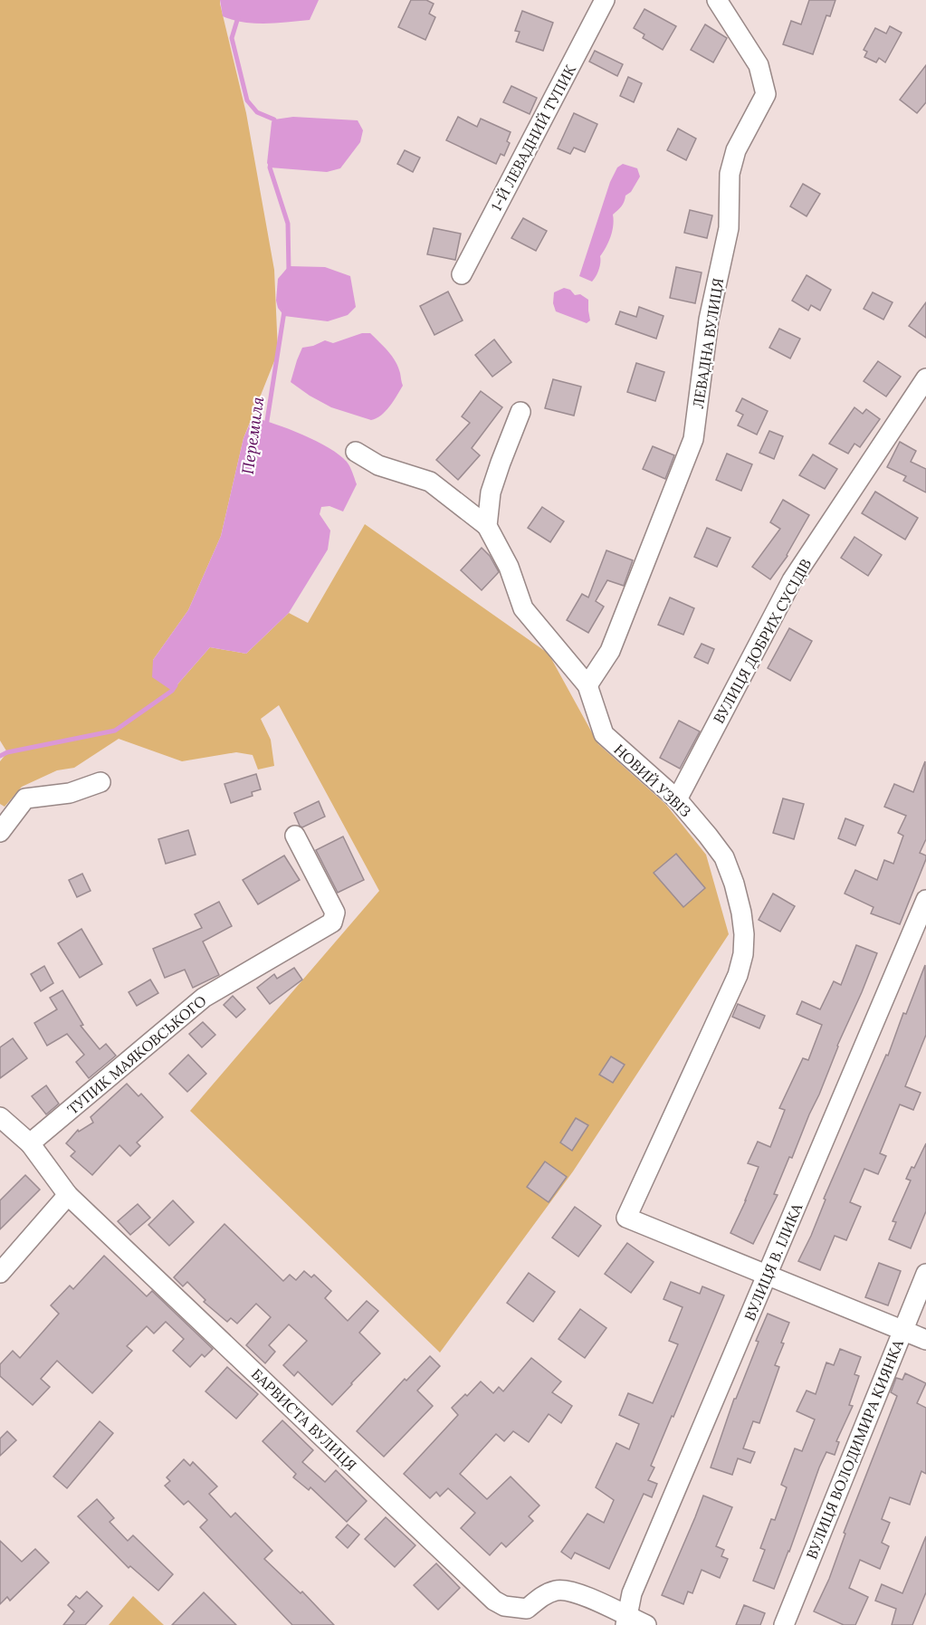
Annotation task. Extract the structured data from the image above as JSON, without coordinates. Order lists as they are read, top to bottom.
{
  "streets": {
    "street": [
      "1-Й ЛЕВАДНИЙ ТУПИК",
      "ЛЕВАДНА ВУЛИЦЯ",
      "ВУЛИЦЯ ДОБРИХ СУСІДІВ",
      "НОВИЙ УЗВІЗ",
      "ТУПИК МАЯКОВСЬКОГО",
      "ВУЛИЦЯ В. ІЛИКА",
      "БАРВИСТА ВУЛИЦЯ",
      "ВУЛИЦЯ ВОЛОДИМИРА КИЯНКА"
    ]
  },
  "crossings": [
    ["ЛЕВАДНА ВУЛИЦЯ", "НОВИЙ УЗВІЗ"],
    ["ВУЛИЦЯ ДОБРИХ СУСІДІВ", "НОВИЙ УЗВІЗ"],
    ["НОВИЙ УЗВІЗ", "ВУЛИЦЯ В. ІЛИКА"],
    ["ТУПИК МАЯКОВСЬКОГО", "БАРВИСТА ВУЛИЦЯ"],
    ["ВУЛИЦЯ В. ІЛИКА", "БАРВИСТА ВУЛИЦЯ"]
  ],
  "water": ["Перемиля"]
}
